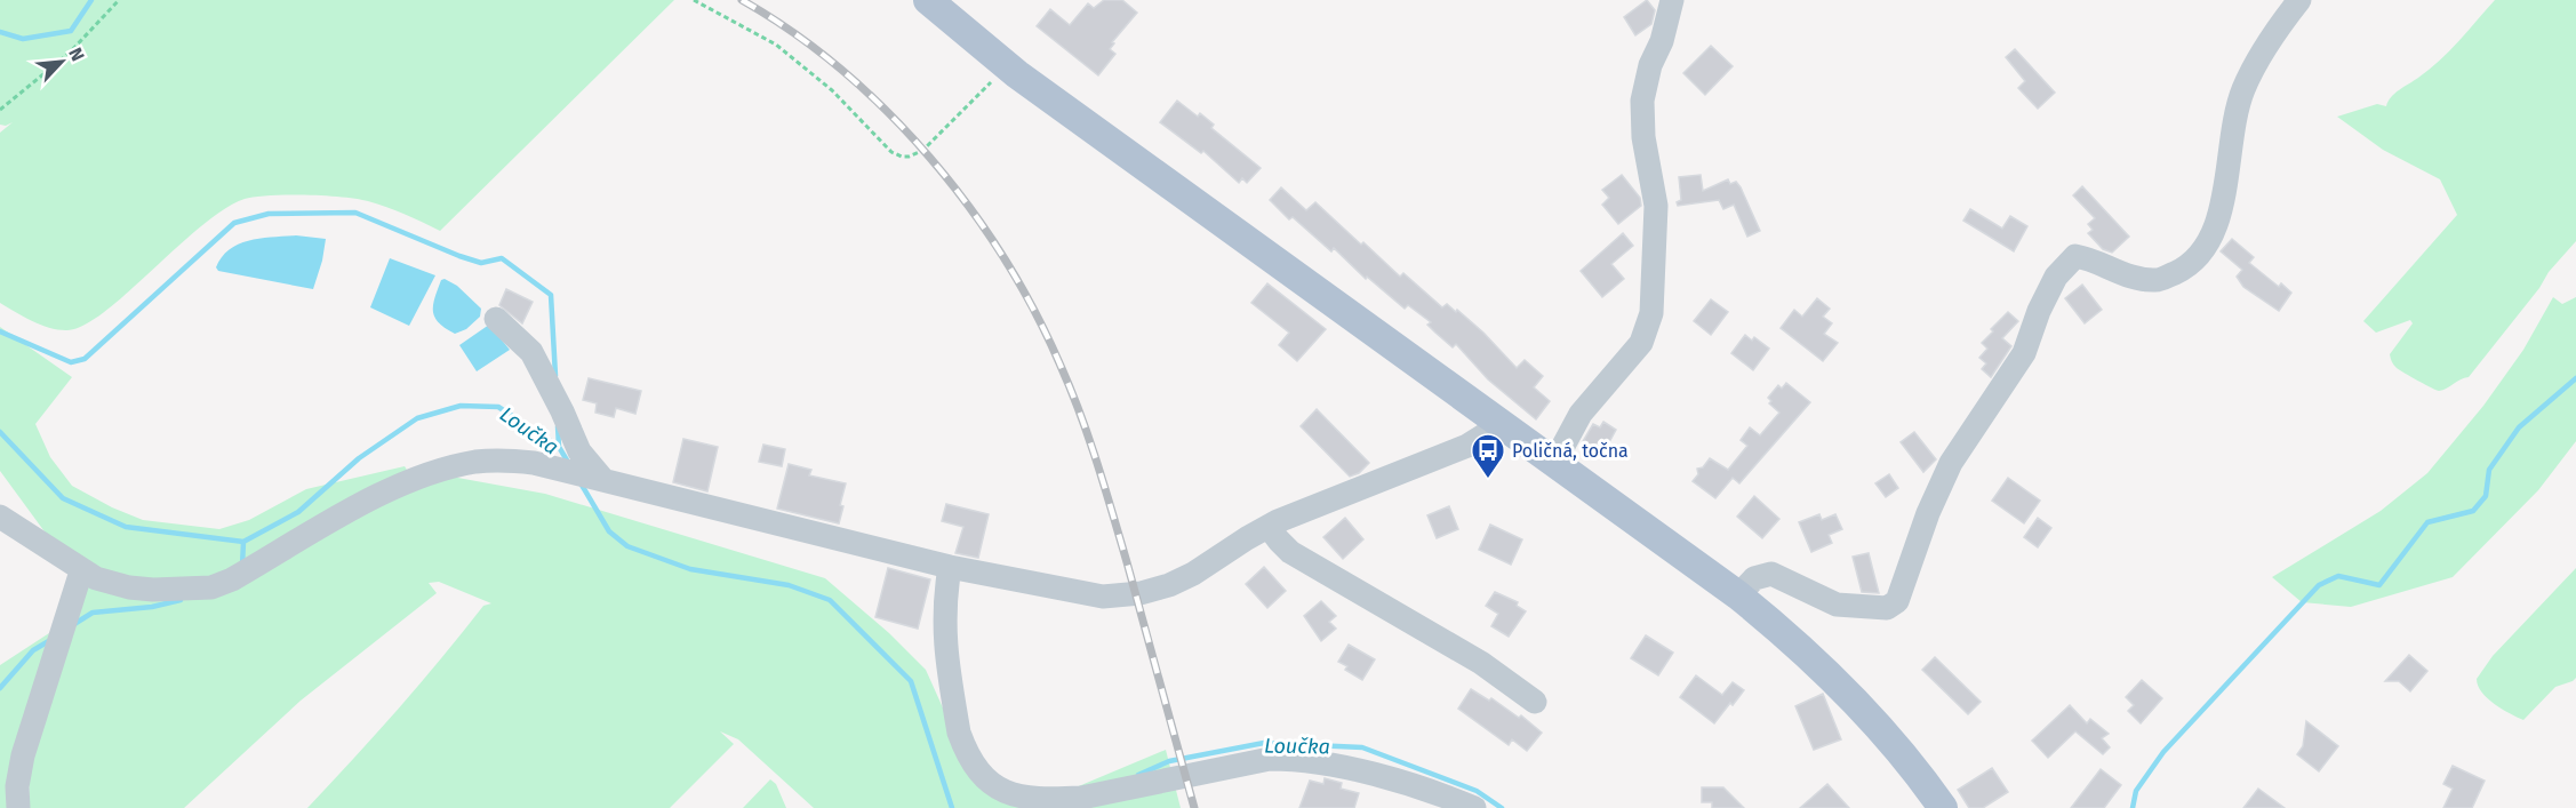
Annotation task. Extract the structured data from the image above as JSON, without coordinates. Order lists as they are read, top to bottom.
{
  "water": ["Loučka"],
  "places": {
    "bus stop": ["Poličná, točna"]
  },
  "north": "top right"
}
